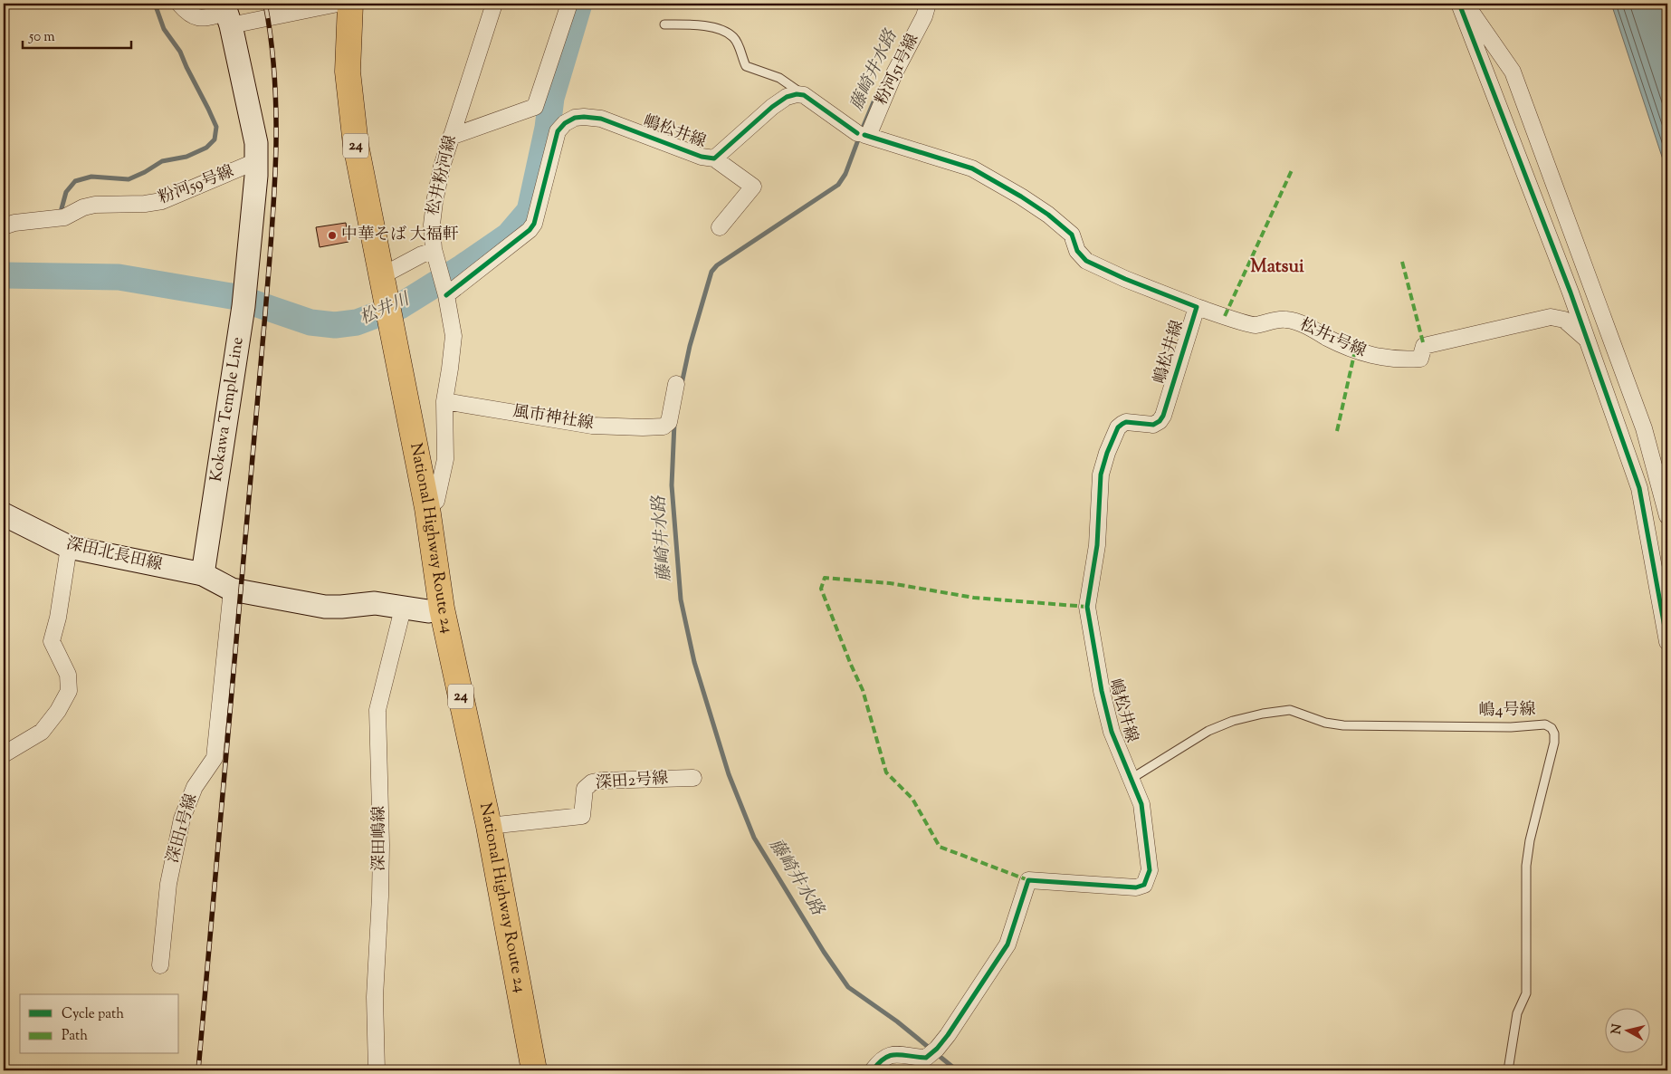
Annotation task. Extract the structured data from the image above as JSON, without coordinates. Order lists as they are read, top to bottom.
{
  "streets": {
    "highway": ["24", "National Highway Route 24"],
    "main road": ["Kokawa Temple Line", "深田北長田線"],
    "street": [
      "粉河51号線",
      "嶋松井線",
      "松井粉河線",
      "粉河59号線",
      "松井1号線",
      "風市神社線",
      "深田2号線",
      "深田1号線",
      "深田嶋線"
    ],
    "lane": ["嶋4号線"]
  },
  "crossings": [
    ["粉河51号線", "嶋松井線"],
    ["嶋松井線", "松井粉河線"],
    ["嶋松井線", "松井1号線"],
    ["嶋松井線", "嶋4号線"],
    ["松井粉河線", "風市神社線"],
    ["松井粉河線", "National Highway Route 24"],
    ["粉河59号線", "Kokawa Temple Line"],
    ["Kokawa Temple Line", "深田北長田線"],
    ["National Highway Route 24", "深田2号線"]
  ],
  "districts": ["Matsui"],
  "water": ["藤崎井水路", "松井川"],
  "places": ["中華そば 大福軒"],
  "legend": ["Cycle path", "Path"],
  "scale_bar": "50 m",
  "north": "left"
}
